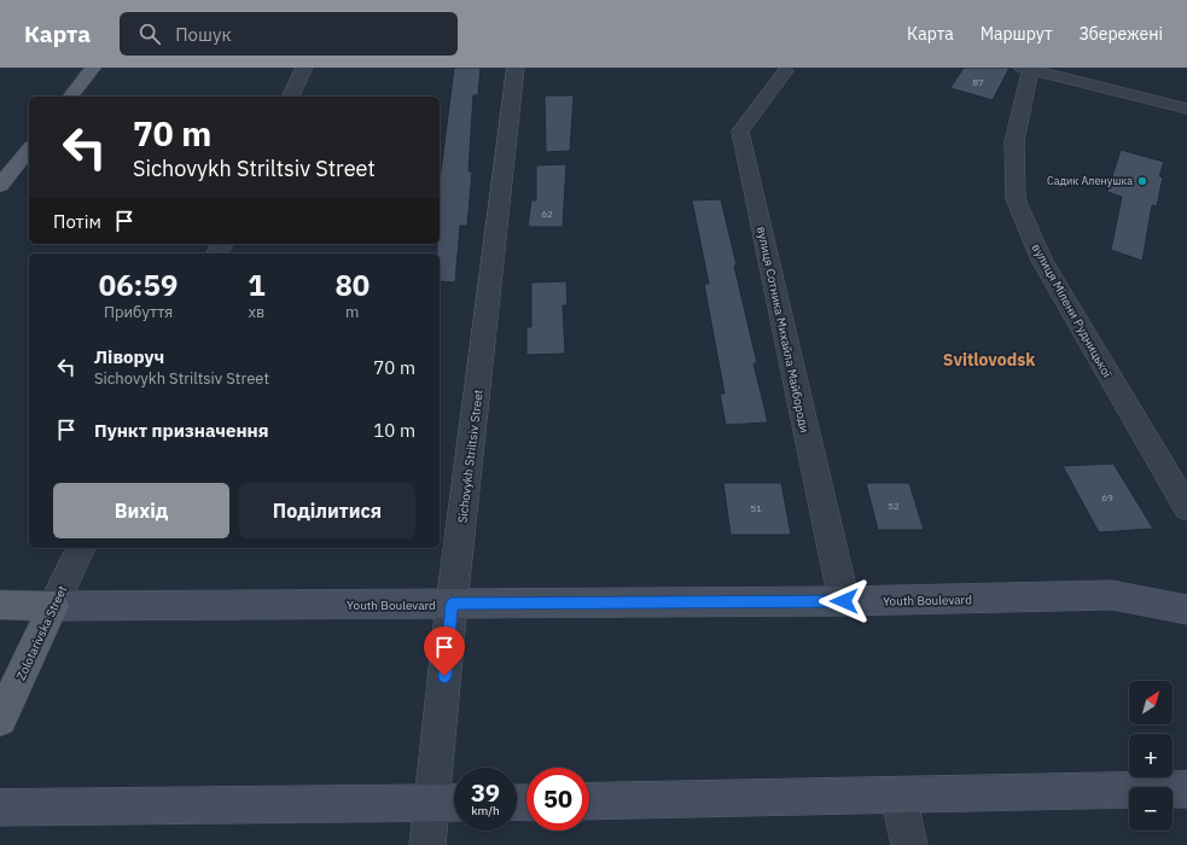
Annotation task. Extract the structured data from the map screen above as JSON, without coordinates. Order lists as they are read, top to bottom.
{
  "streets": {
    "main road": ["Youth Boulevard", "Zolotarivska Street"],
    "street": ["вулиця Мілени Рудницької", "вулиця Сотника Михайла Майбороди", "Sichovykh Striltsiv Street"]
  },
  "crossings": [
    ["вулиця Сотника Михайла Майбороди", "Youth Boulevard"],
    ["Sichovykh Striltsiv Street", "Youth Boulevard"],
    ["Youth Boulevard", "Zolotarivska Street"]
  ],
  "districts": ["Svitlovodsk"],
  "places": ["Садик Аленушка"],
  "house_numbers": [
    "87",
    "62",
    "69",
    "52",
    "51"
  ],
  "north": "top right",
  "page": {
    "header": "Карта",
    "search": "Пошук",
    "nav": ["Карта", "Маршрут", "Збережені"],
    "turn": ["70 m", "Sichovykh Striltsiv Street"],
    "then": "Потім",
    "eta": [
      "06:59",
      "Прибуття",
      "1",
      "хв",
      "80",
      "m"
    ],
    "list": [
      {
        "name": "Ліворуч",
        "note": "Sichovykh Striltsiv Street",
        "value": "70 m"
      },
      {
        "name": "Пункт призначення",
        "value": "10 m"
      }
    ],
    "buttons": ["Вихід", "Поділитися"],
    "map_buttons": ["+", "−"],
    "speed": "39 km/h",
    "limit": "50"
  }
}
